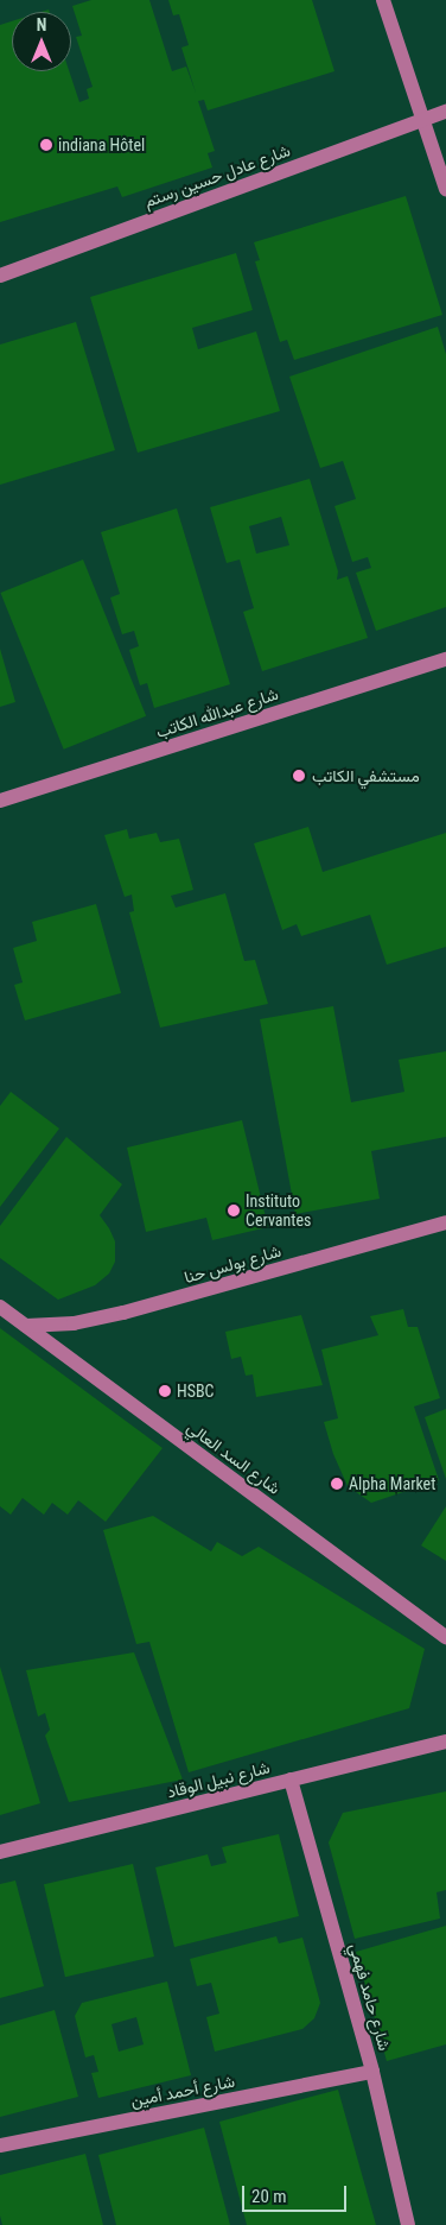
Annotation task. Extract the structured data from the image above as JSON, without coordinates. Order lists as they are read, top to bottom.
{
  "streets": {
    "street": [
      "شارع عادل حسين رستم",
      "شارع عبدالله الكاتب",
      "شارع بولس حنا",
      "شارع السد العالي",
      "شارع نبيل الوقاد",
      "شارع حامد فهمي",
      "شارع أحمد أمين"
    ]
  },
  "crossings": [
    ["شارع بولس حنا", "شارع السد العالي"],
    ["شارع نبيل الوقاد", "شارع حامد فهمي"],
    ["شارع حامد فهمي", "شارع أحمد أمين"]
  ],
  "places": [
    "indiana Hôtel",
    "مستشفي الكاتب",
    "Instituto Cervantes",
    "HSBC",
    "Alpha Market"
  ],
  "scale_bar": "20 m",
  "north": "top"
}
